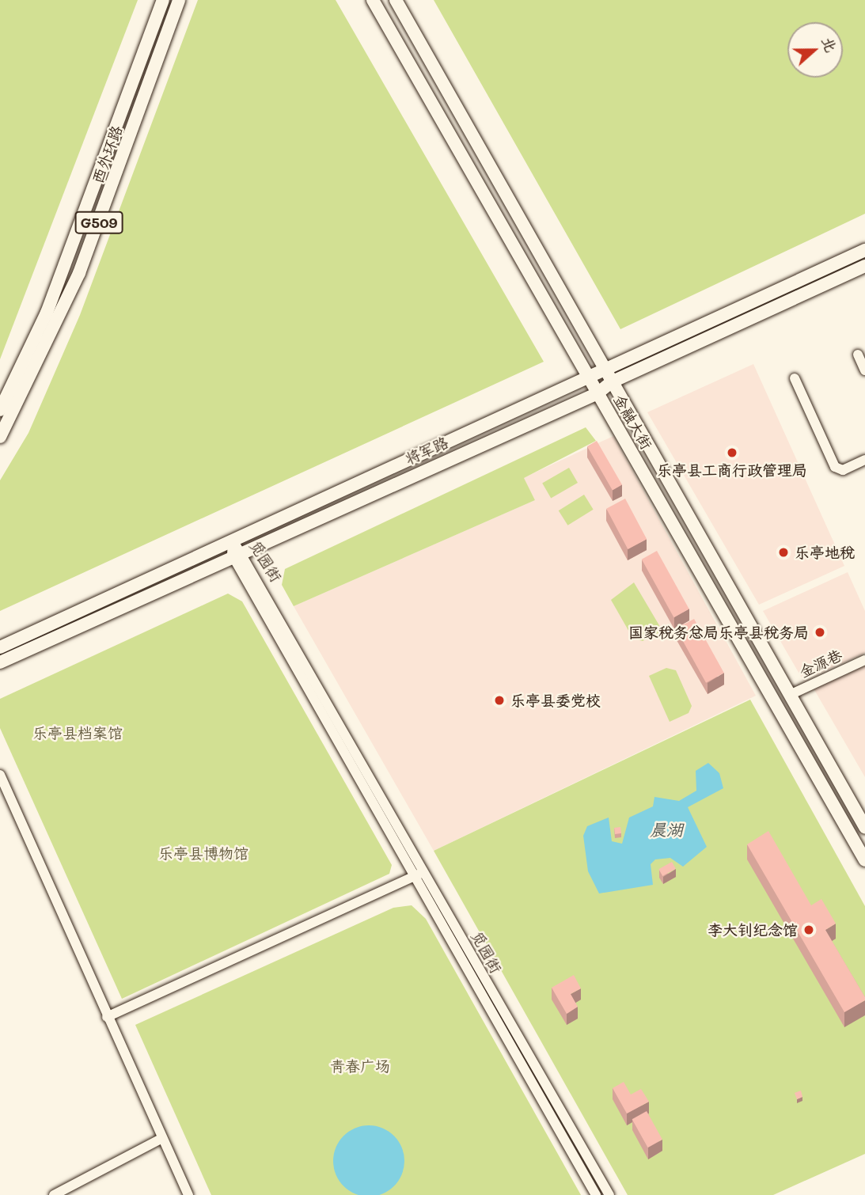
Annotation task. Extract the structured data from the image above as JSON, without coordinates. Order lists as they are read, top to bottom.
{
  "streets": {
    "main road": [
      "西外环路",
      "G509",
      "金融大街",
      "将军路"
    ],
    "street": ["觅园街", "金源巷"]
  },
  "crossings": [
    ["金融大街", "将军路"],
    ["金融大街", "金源巷"],
    ["将军路", "觅园街"]
  ],
  "water": ["晨湖"],
  "parks": ["乐亭县档案馆", "乐亭县博物馆", "青春广场"],
  "places": [
    "乐亭县工商行政管理局",
    "乐亭地税",
    "国家税务总局乐亭县税务局",
    "乐亭县委党校",
    "李大钊纪念馆"
  ],
  "north": "right"
}
